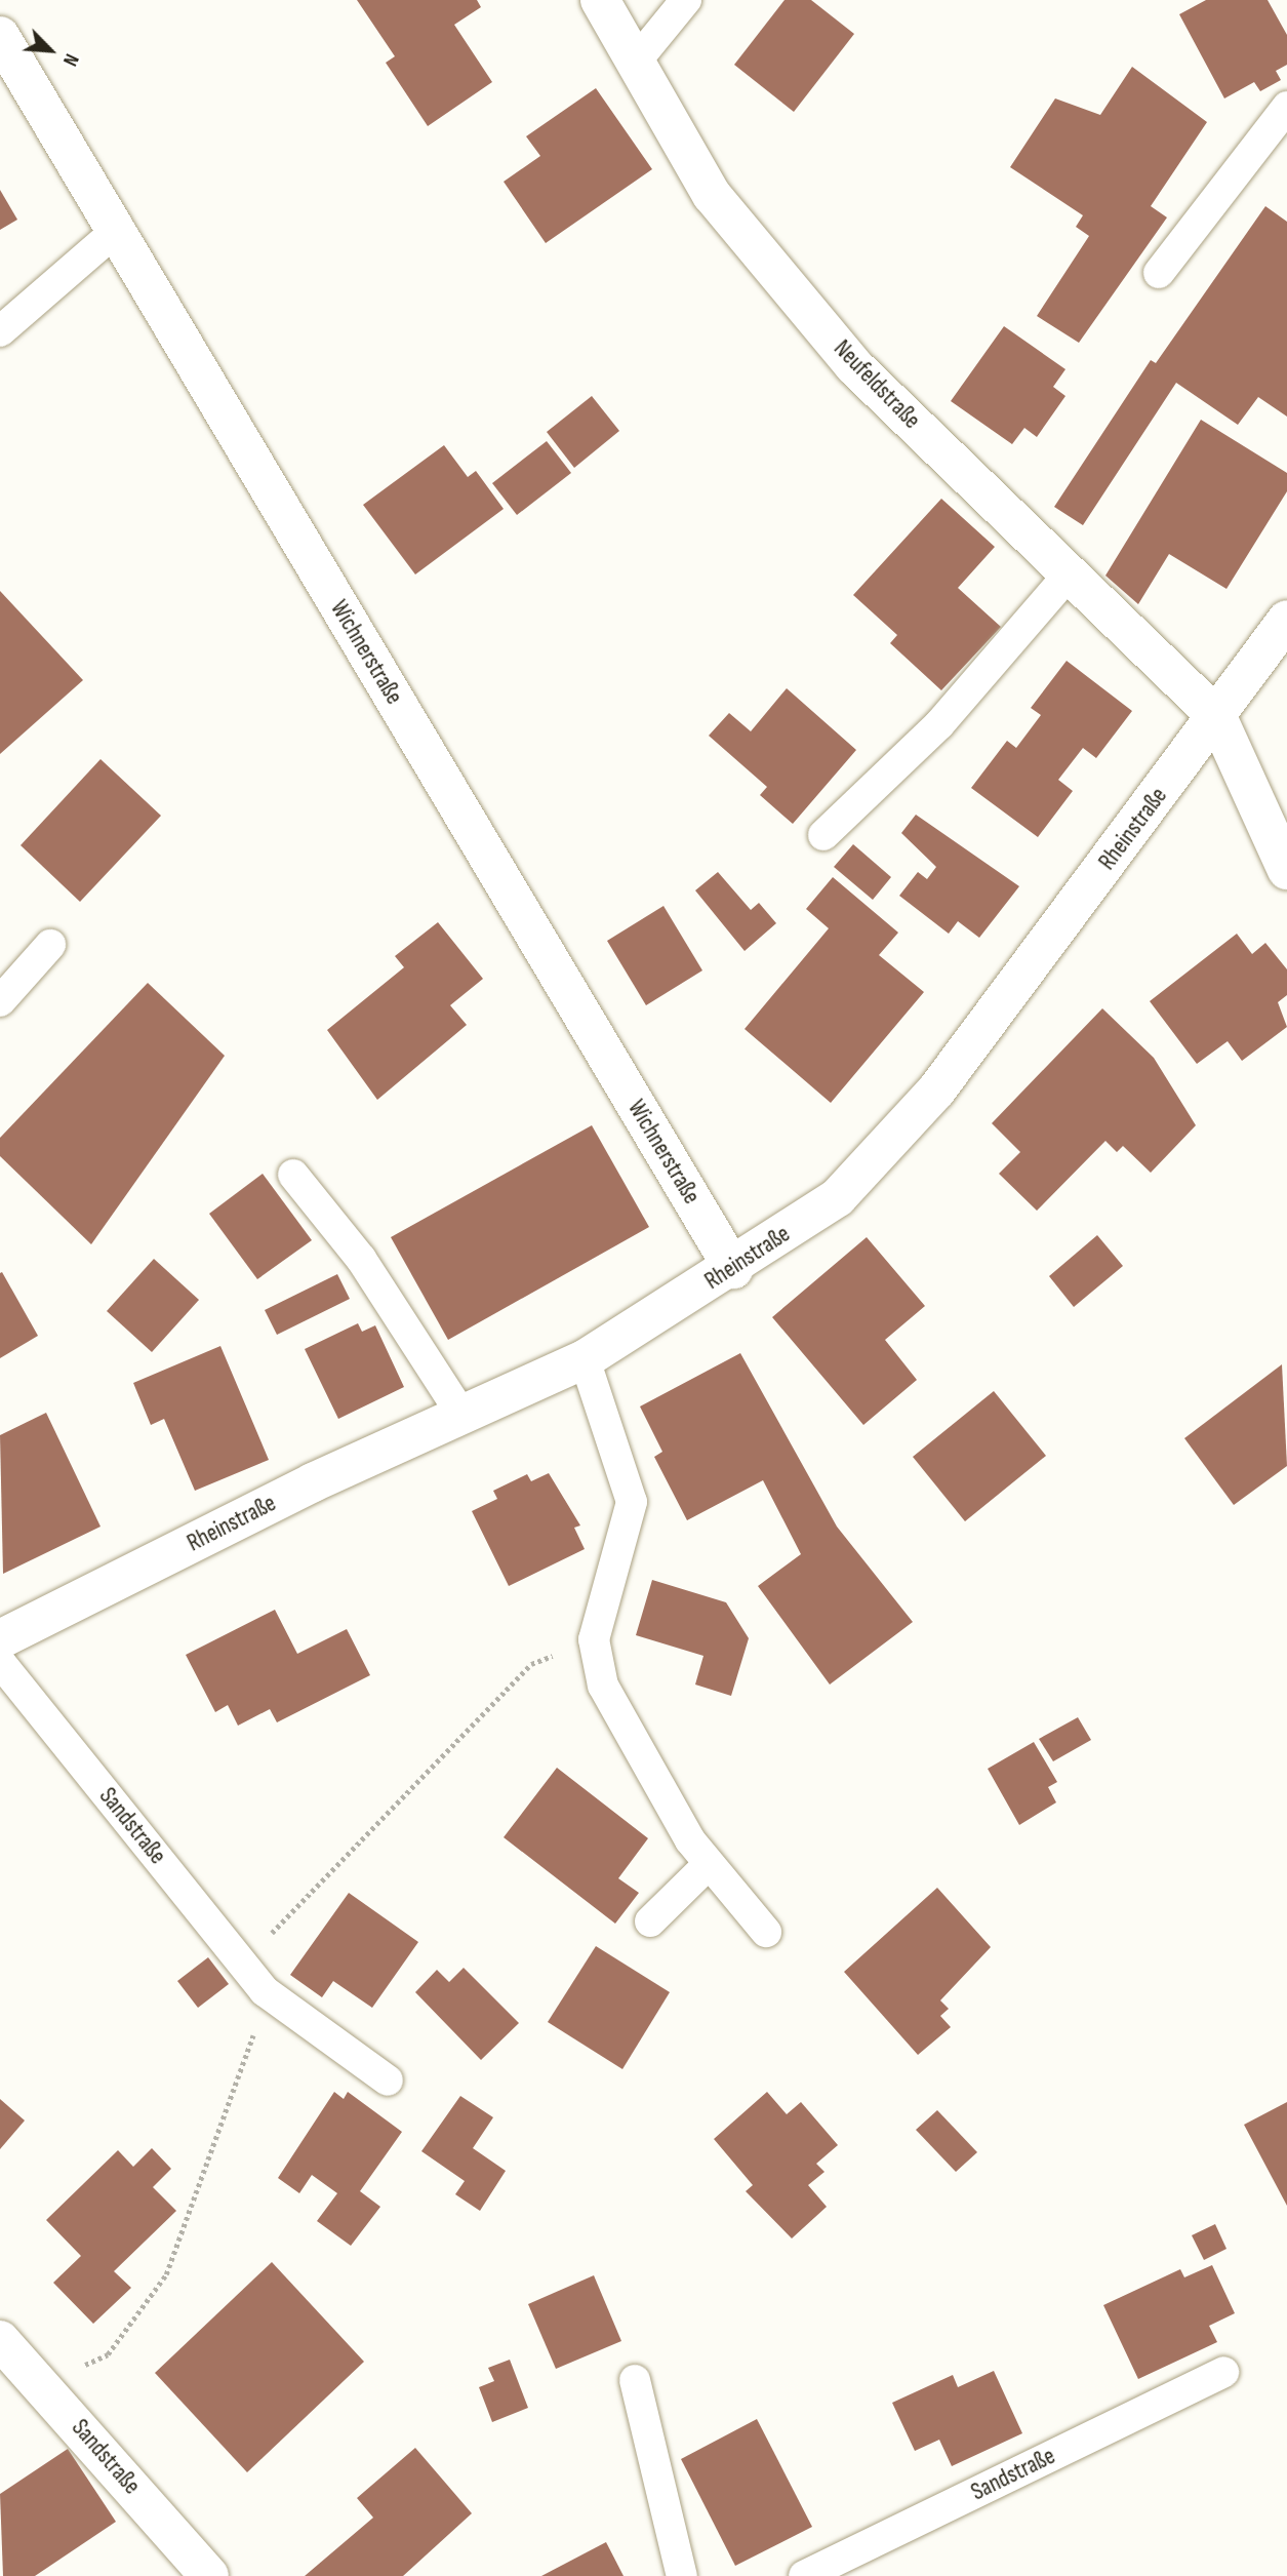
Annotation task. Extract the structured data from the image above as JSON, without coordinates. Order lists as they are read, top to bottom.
{
  "streets": {
    "street": [
      "Neufeldstraße",
      "Wichnerstraße",
      "Rheinstraße",
      "Sandstraße"
    ]
  },
  "crossings": [
    ["Neufeldstraße", "Rheinstraße"],
    ["Wichnerstraße", "Rheinstraße"]
  ],
  "north": "bottom right"
}
